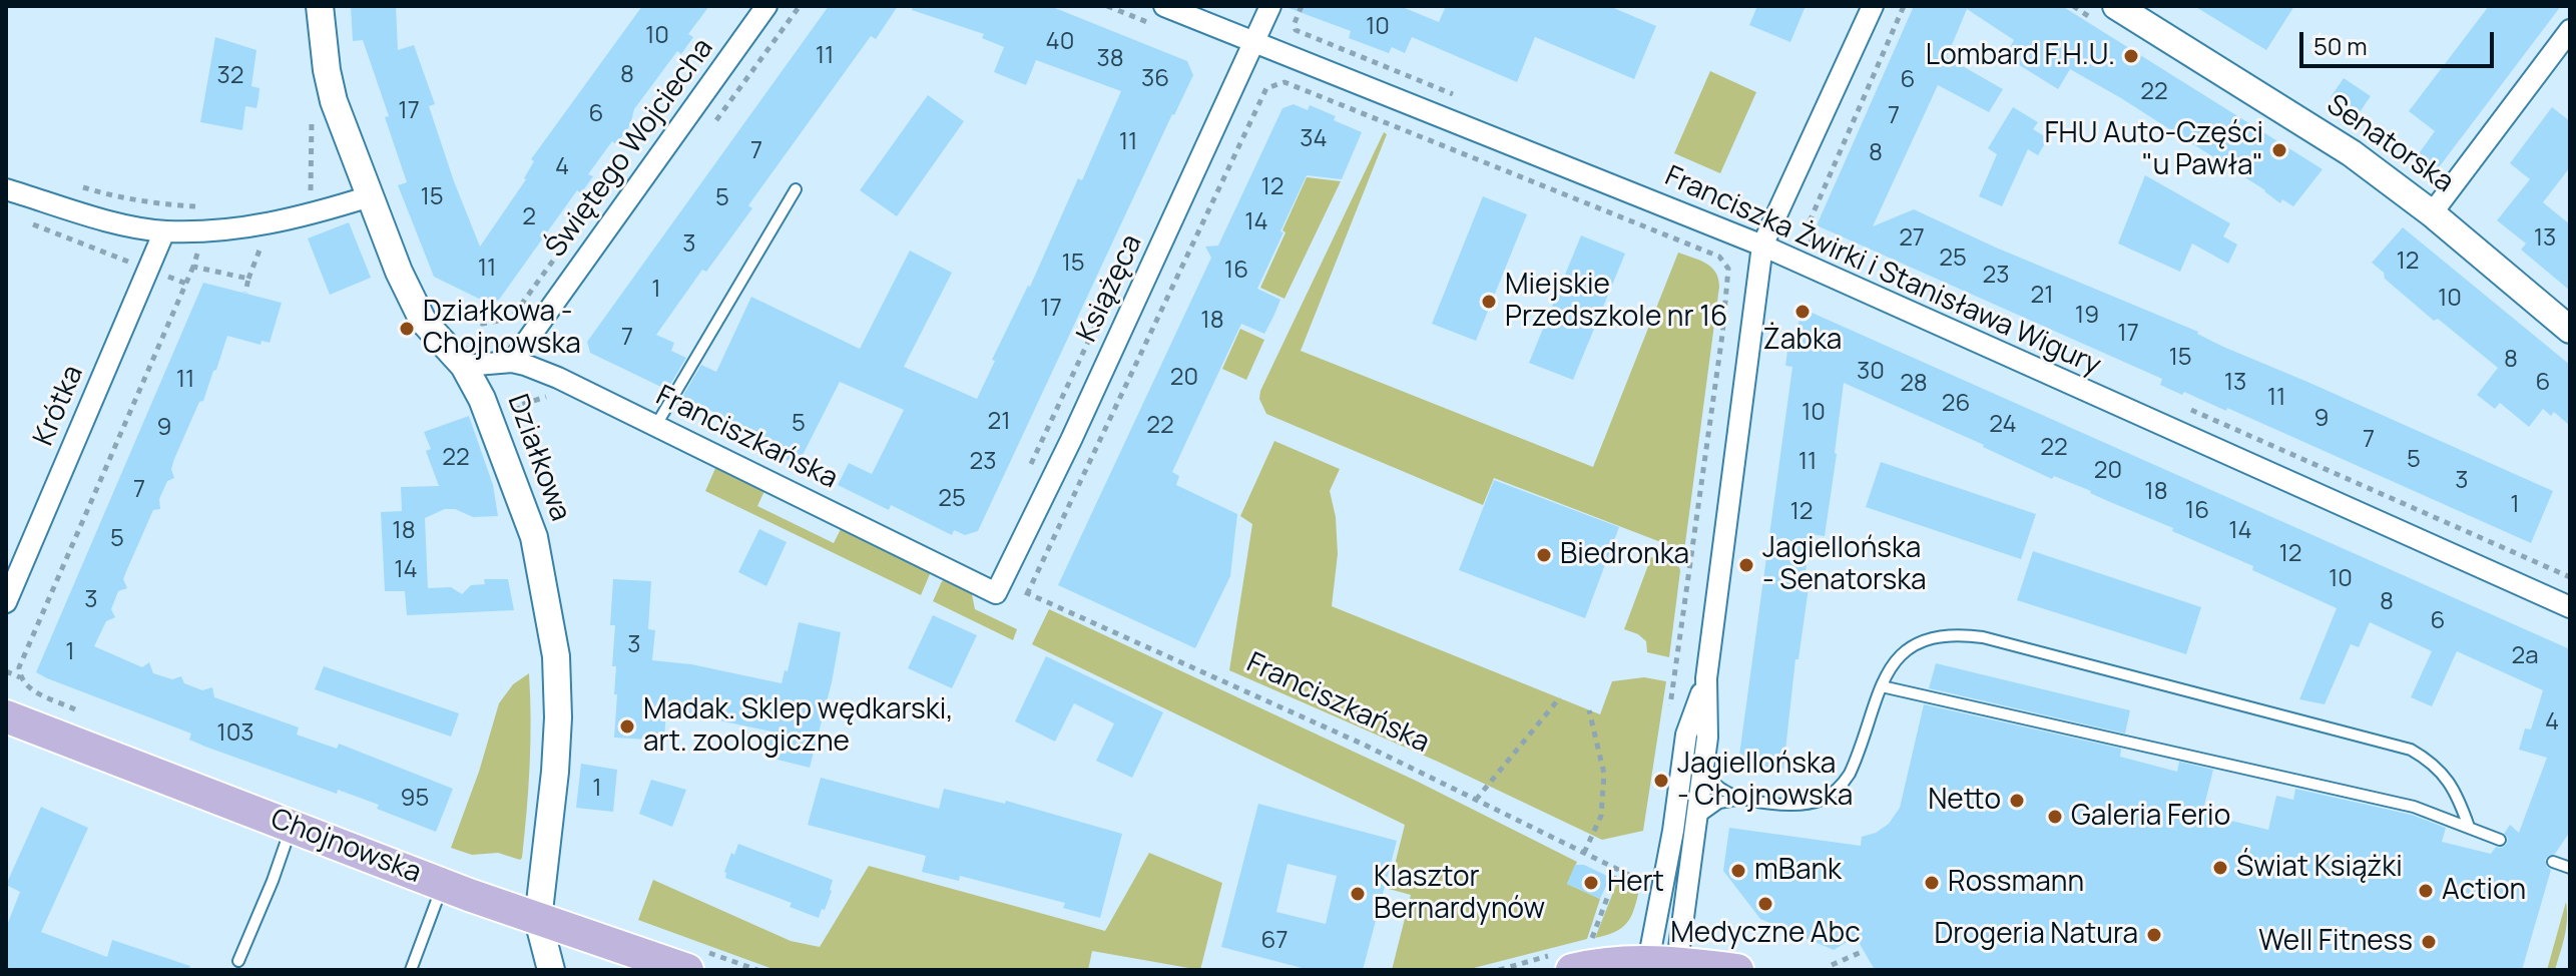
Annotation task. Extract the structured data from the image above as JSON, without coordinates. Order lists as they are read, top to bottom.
{
  "streets": {
    "main road": ["Chojnowska"],
    "street": [
      "Senatorska",
      "Świętego Wojciecha",
      "Franciszka Żwirki i Stanisława Wigury",
      "Książęca",
      "Krótka",
      "Franciszkańska",
      "Działkowa"
    ]
  },
  "crossings": [
    ["Świętego Wojciecha", "Franciszkańska"],
    ["Franciszka Żwirki i Stanisława Wigury", "Książęca"],
    ["Książęca", "Franciszkańska"],
    ["Działkowa", "Chojnowska"]
  ],
  "places": [
    "Lombard F.H.U.",
    "FHU Auto-Części \"u Pawła\"",
    "Miejskie Przedszkole nr 16",
    "Żabka",
    "Działkowa - Chojnowska",
    "Biedronka",
    "Jagiellońska - Senatorska",
    "Madak. Sklep wędkarski, art. zoologiczne",
    "Jagiellońska - Chojnowska",
    "Netto",
    "Galeria Ferio",
    "Świat Książki",
    "mBank",
    "Hert",
    "Rossmann",
    "Action",
    "Klasztor Bernardynów",
    "Medyczne Abc",
    "Drogeria Natura",
    "Well Fitness"
  ],
  "house_numbers": [
    "10",
    "10",
    "40",
    "11",
    "38",
    "8",
    "32",
    "36",
    "6",
    "22",
    "17",
    "6",
    "7",
    "34",
    "11",
    "7",
    "8",
    "4",
    "12",
    "15",
    "5",
    "2",
    "14",
    "27",
    "13",
    "3",
    "25",
    "12",
    "15",
    "11",
    "16",
    "23",
    "1",
    "21",
    "10",
    "17",
    "19",
    "18",
    "17",
    "7",
    "15",
    "8",
    "30",
    "20",
    "11",
    "13",
    "6",
    "28",
    "11",
    "26",
    "10",
    "9",
    "21",
    "5",
    "24",
    "22",
    "9",
    "7",
    "22",
    "22",
    "5",
    "23",
    "11",
    "20",
    "3",
    "7",
    "18",
    "25",
    "1",
    "16",
    "12",
    "18",
    "14",
    "5",
    "12",
    "14",
    "10",
    "3",
    "8",
    "6",
    "3",
    "1",
    "2a",
    "4",
    "103",
    "1",
    "95",
    "67"
  ],
  "scale_bar": "50 m"
}
